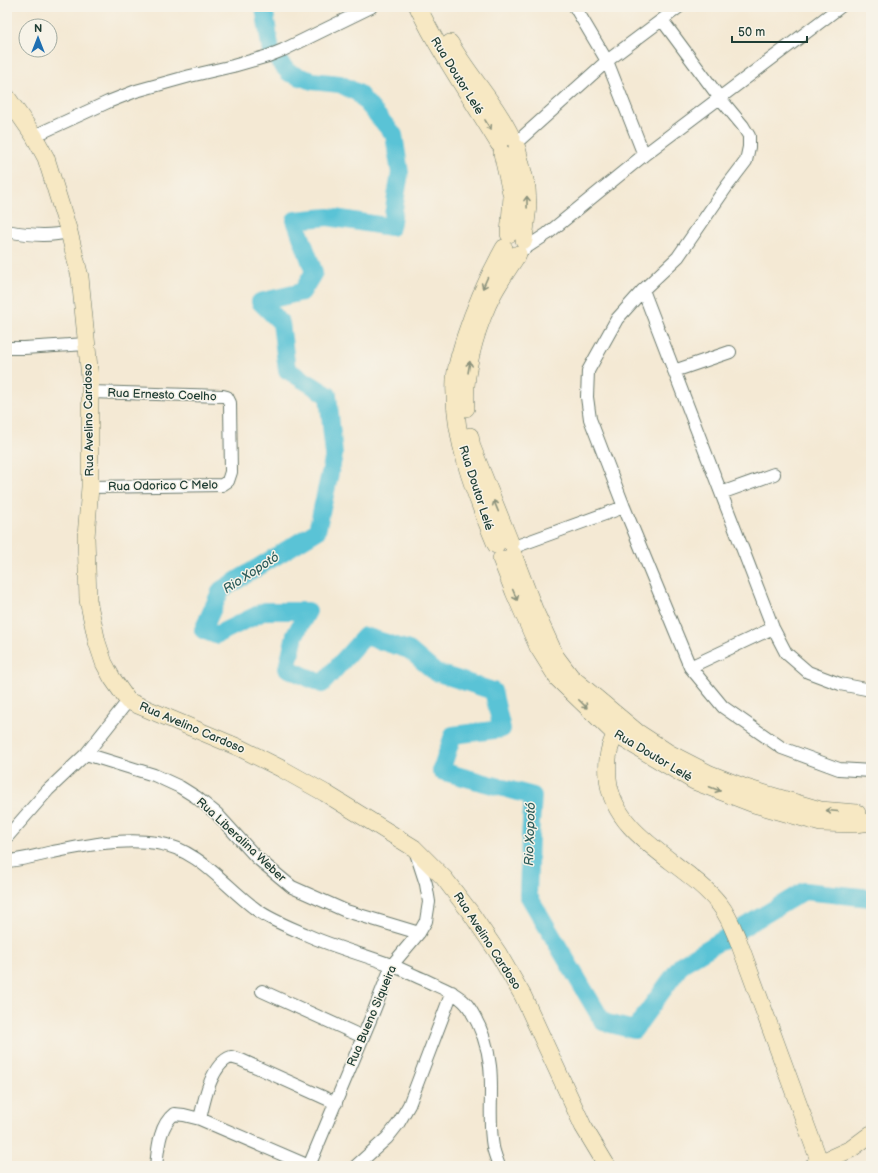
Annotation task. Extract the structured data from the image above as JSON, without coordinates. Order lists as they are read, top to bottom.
{
  "streets": {
    "street": [
      "Rua Doutor Lelé",
      "Rua Ernesto Coelho",
      "Rua Avelino Cardoso",
      "Rua Odorico C Melo",
      "Rua Liberalina Weber",
      "Rua Bueno Siqueira"
    ]
  },
  "crossings": [
    ["Rua Ernesto Coelho", "Rua Avelino Cardoso"],
    ["Rua Ernesto Coelho", "Rua Odorico C Melo"],
    ["Rua Avelino Cardoso", "Rua Odorico C Melo"],
    ["Rua Avelino Cardoso", "Rua Bueno Siqueira"],
    ["Rua Liberalina Weber", "Rua Bueno Siqueira"]
  ],
  "water": ["Rio Xopotó"],
  "scale_bar": "50 m",
  "north": "top"
}
